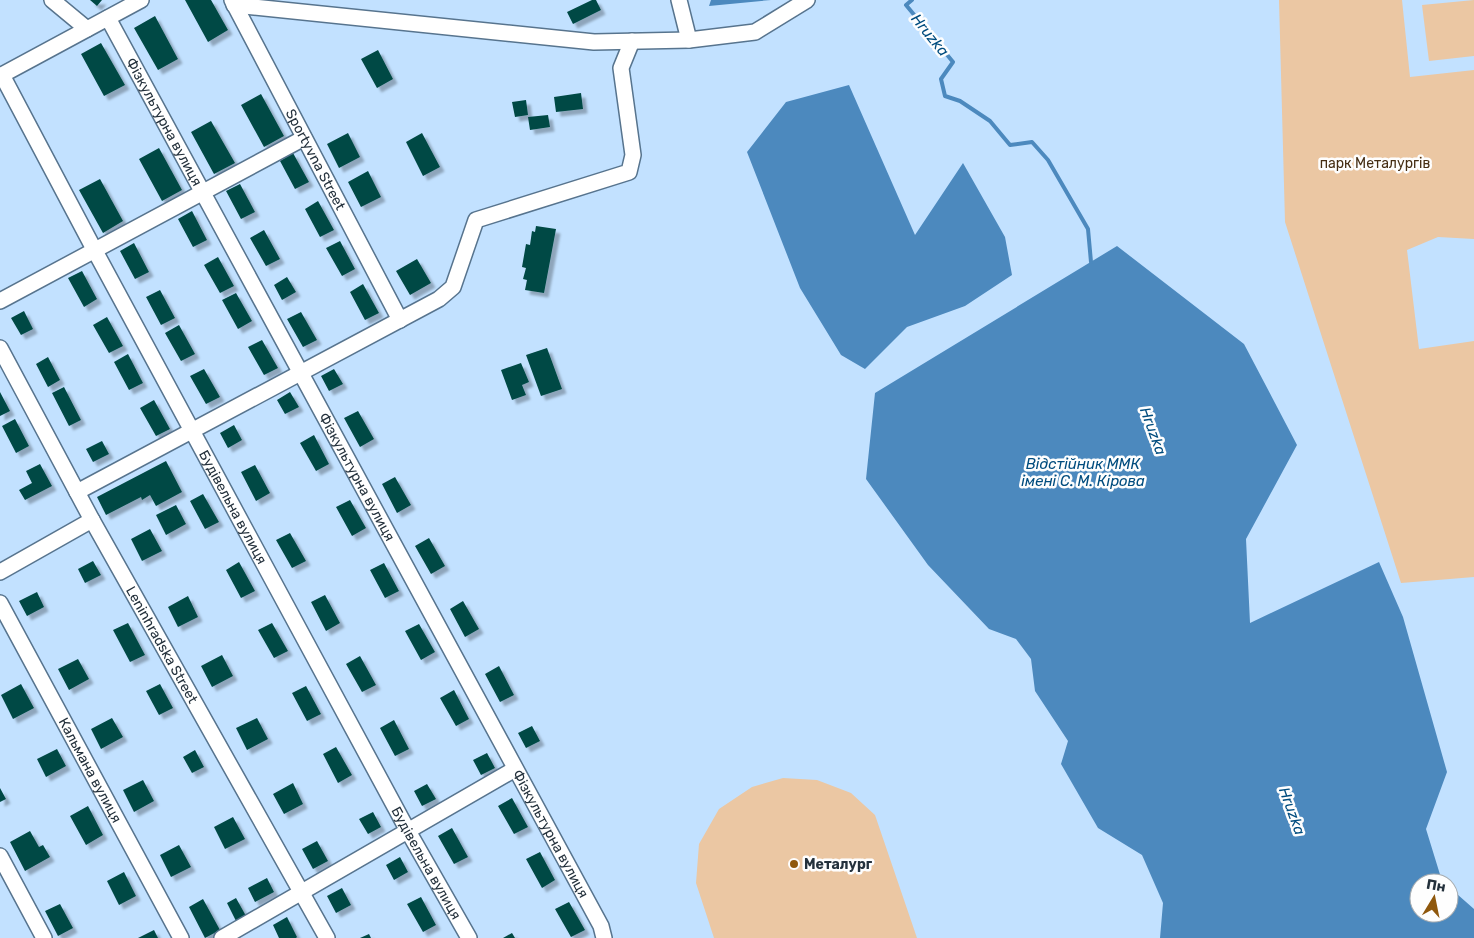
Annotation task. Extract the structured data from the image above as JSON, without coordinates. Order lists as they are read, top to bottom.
{
  "streets": {
    "street": [
      "Фiзкультурна вулиця",
      "Sportyvna Street",
      "Будівельна вулиця",
      "Leninhradska Street",
      "Кальмана вулиця"
    ]
  },
  "water": ["Hruzka", "Відстійник ММК імені С. М. Кірова"],
  "parks": ["парк Металургів"],
  "places": ["Металург"],
  "north": "top"
}
